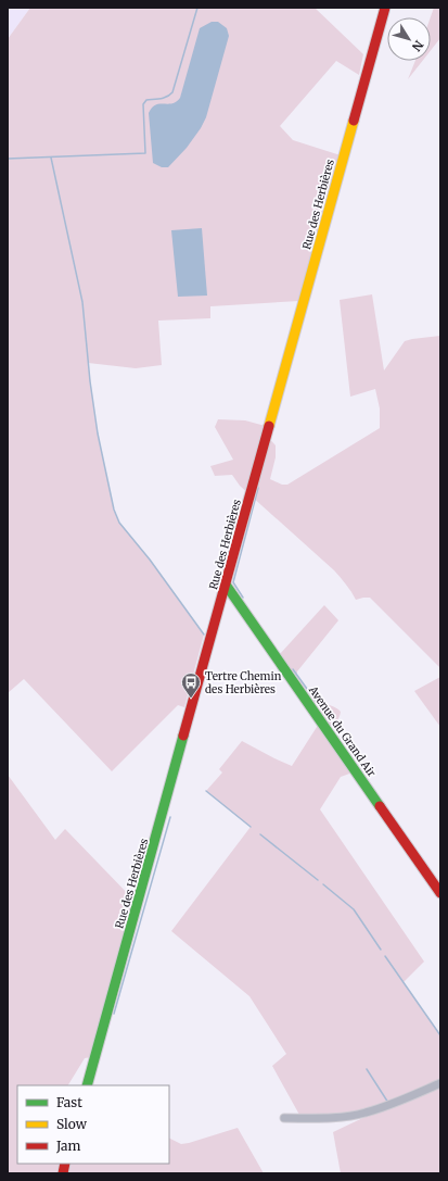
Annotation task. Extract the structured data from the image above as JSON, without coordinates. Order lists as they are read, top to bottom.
{
  "streets": {
    "street": ["Rue des Herbières", "Avenue du Grand Air"]
  },
  "crossings": [
    ["Rue des Herbières", "Avenue du Grand Air"]
  ],
  "places": {
    "bus stop": ["Tertre Chemin des Herbières"]
  },
  "legend": ["Fast", "Slow", "Jam"],
  "north": "bottom right"
}
